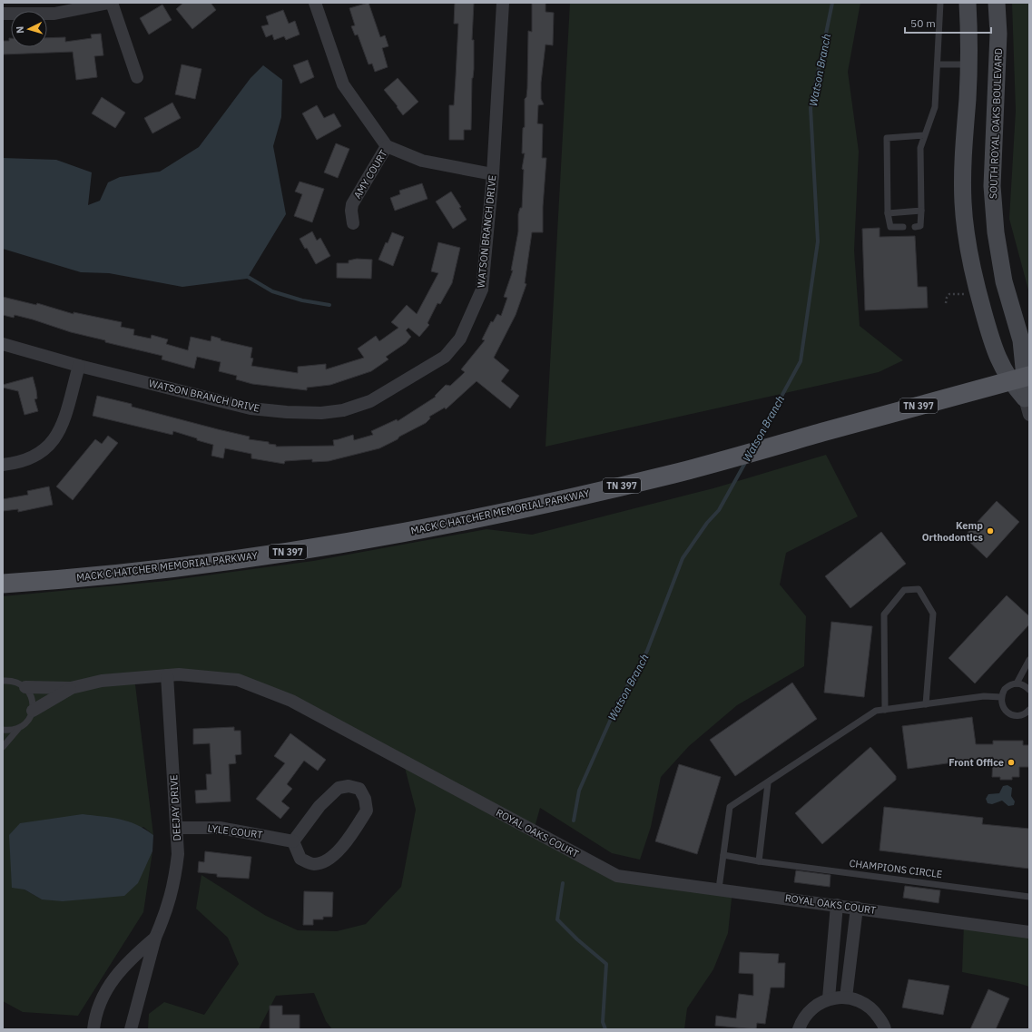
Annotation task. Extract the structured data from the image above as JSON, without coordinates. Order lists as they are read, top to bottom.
{
  "streets": {
    "main road": ["SOUTH ROYAL OAKS BOULEVARD", "TN 397", "MACK C HATCHER MEMORIAL PARKWAY"],
    "street": [
      "AMY COURT",
      "WATSON BRANCH DRIVE",
      "DEEJAY DRIVE",
      "LYLE COURT",
      "ROYAL OAKS COURT"
    ],
    "lane": ["CHAMPIONS CIRCLE"]
  },
  "crossings": [
    ["SOUTH ROYAL OAKS BOULEVARD", "MACK C HATCHER MEMORIAL PARKWAY"],
    ["DEEJAY DRIVE", "LYLE COURT"],
    ["DEEJAY DRIVE", "ROYAL OAKS COURT"]
  ],
  "water": ["Watson Branch"],
  "places": ["Kemp Orthodontics", "Front Office"],
  "scale_bar": "50 m",
  "north": "left"
}
